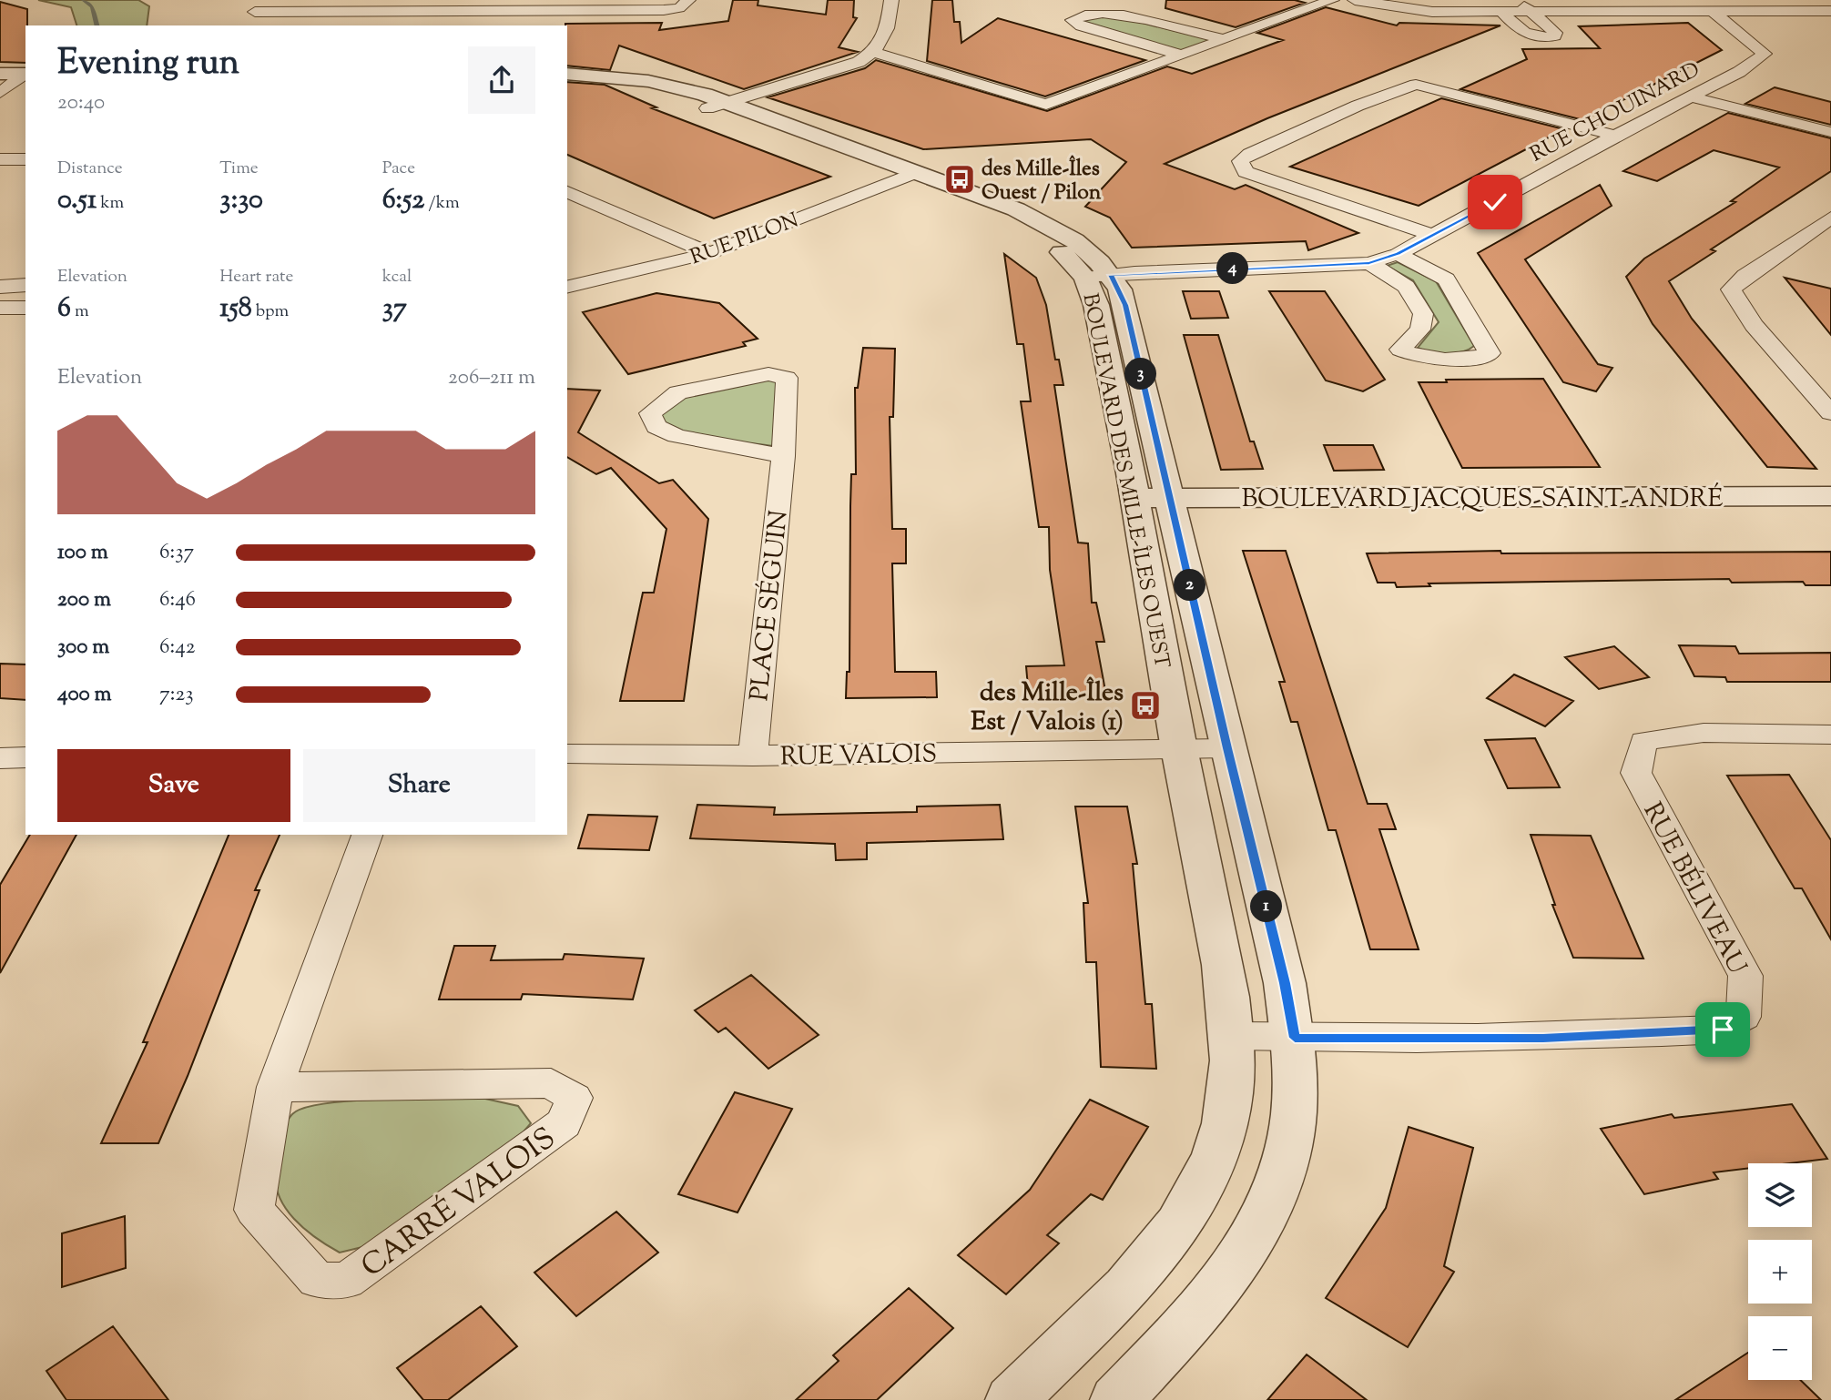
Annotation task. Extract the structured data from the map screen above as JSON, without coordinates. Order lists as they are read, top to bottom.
{
  "streets": {
    "street": [
      "RUE CHOUINARD",
      "RUE PILON",
      "BOULEVARD DES MILLE-ÎLES OUEST",
      "BOULEVARD JACQUES-SAINT-ANDRÉ",
      "PLACE SÉGUIN",
      "RUE VALOIS",
      "RUE BÉLIVEAU",
      "CARRÉ VALOIS"
    ]
  },
  "crossings": [
    ["RUE CHOUINARD", "BOULEVARD DES MILLE-ÎLES OUEST"],
    ["RUE PILON", "BOULEVARD DES MILLE-ÎLES OUEST"],
    ["BOULEVARD DES MILLE-ÎLES OUEST", "BOULEVARD JACQUES-SAINT-ANDRÉ"],
    ["BOULEVARD DES MILLE-ÎLES OUEST", "RUE VALOIS"],
    ["BOULEVARD DES MILLE-ÎLES OUEST", "RUE BÉLIVEAU"],
    ["PLACE SÉGUIN", "RUE VALOIS"]
  ],
  "places": {
    "bus stop": ["des Mille-Îles Ouest / Pilon", "des Mille-Îles Est / Valois (1)"]
  },
  "page": {
    "heading": ["Evening run", "20:40"],
    "stats": [
      ["Distance", "0.51 km"],
      ["Time", "3:30"],
      ["Pace", "6:52 /km"],
      ["Elevation", "6 m"],
      ["Heart rate", "158 bpm"],
      ["kcal", "37"]
    ],
    "pins": [
      "4",
      "3",
      "2",
      "1"
    ],
    "chart": ["Elevation", "206–211 m"],
    "list": [
      {
        "name": "100 m",
        "note": "6:37"
      },
      {
        "name": "200 m",
        "note": "6:46"
      },
      {
        "name": "300 m",
        "note": "6:42"
      },
      {
        "name": "400 m",
        "note": "7:23"
      }
    ],
    "buttons": ["Save", "Share"],
    "map_buttons": ["+", "−"]
  }
}
